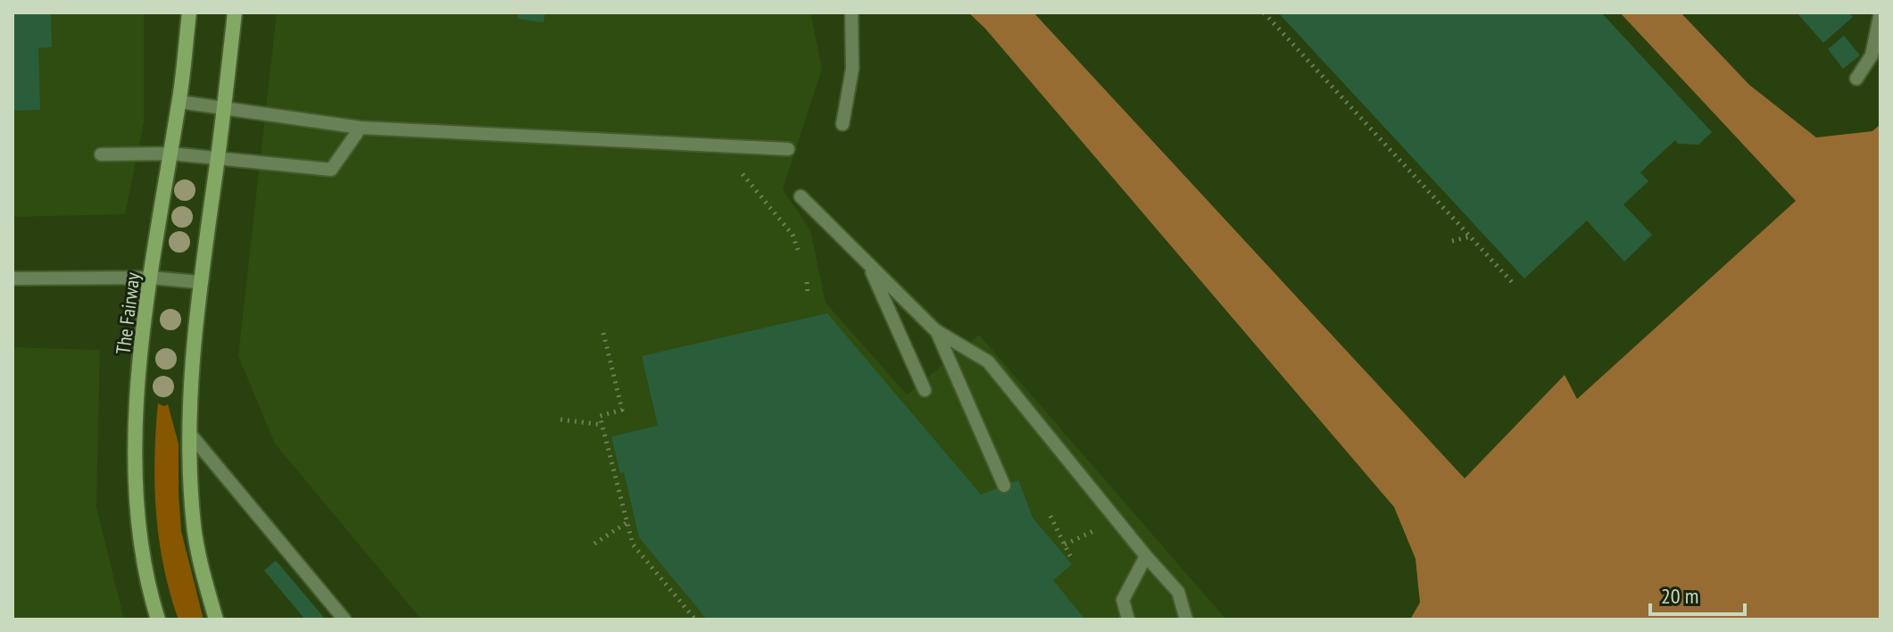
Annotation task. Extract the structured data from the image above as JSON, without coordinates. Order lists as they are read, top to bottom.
{
  "streets": {
    "main road": ["The Fairway"]
  },
  "scale_bar": "20 m"
}
